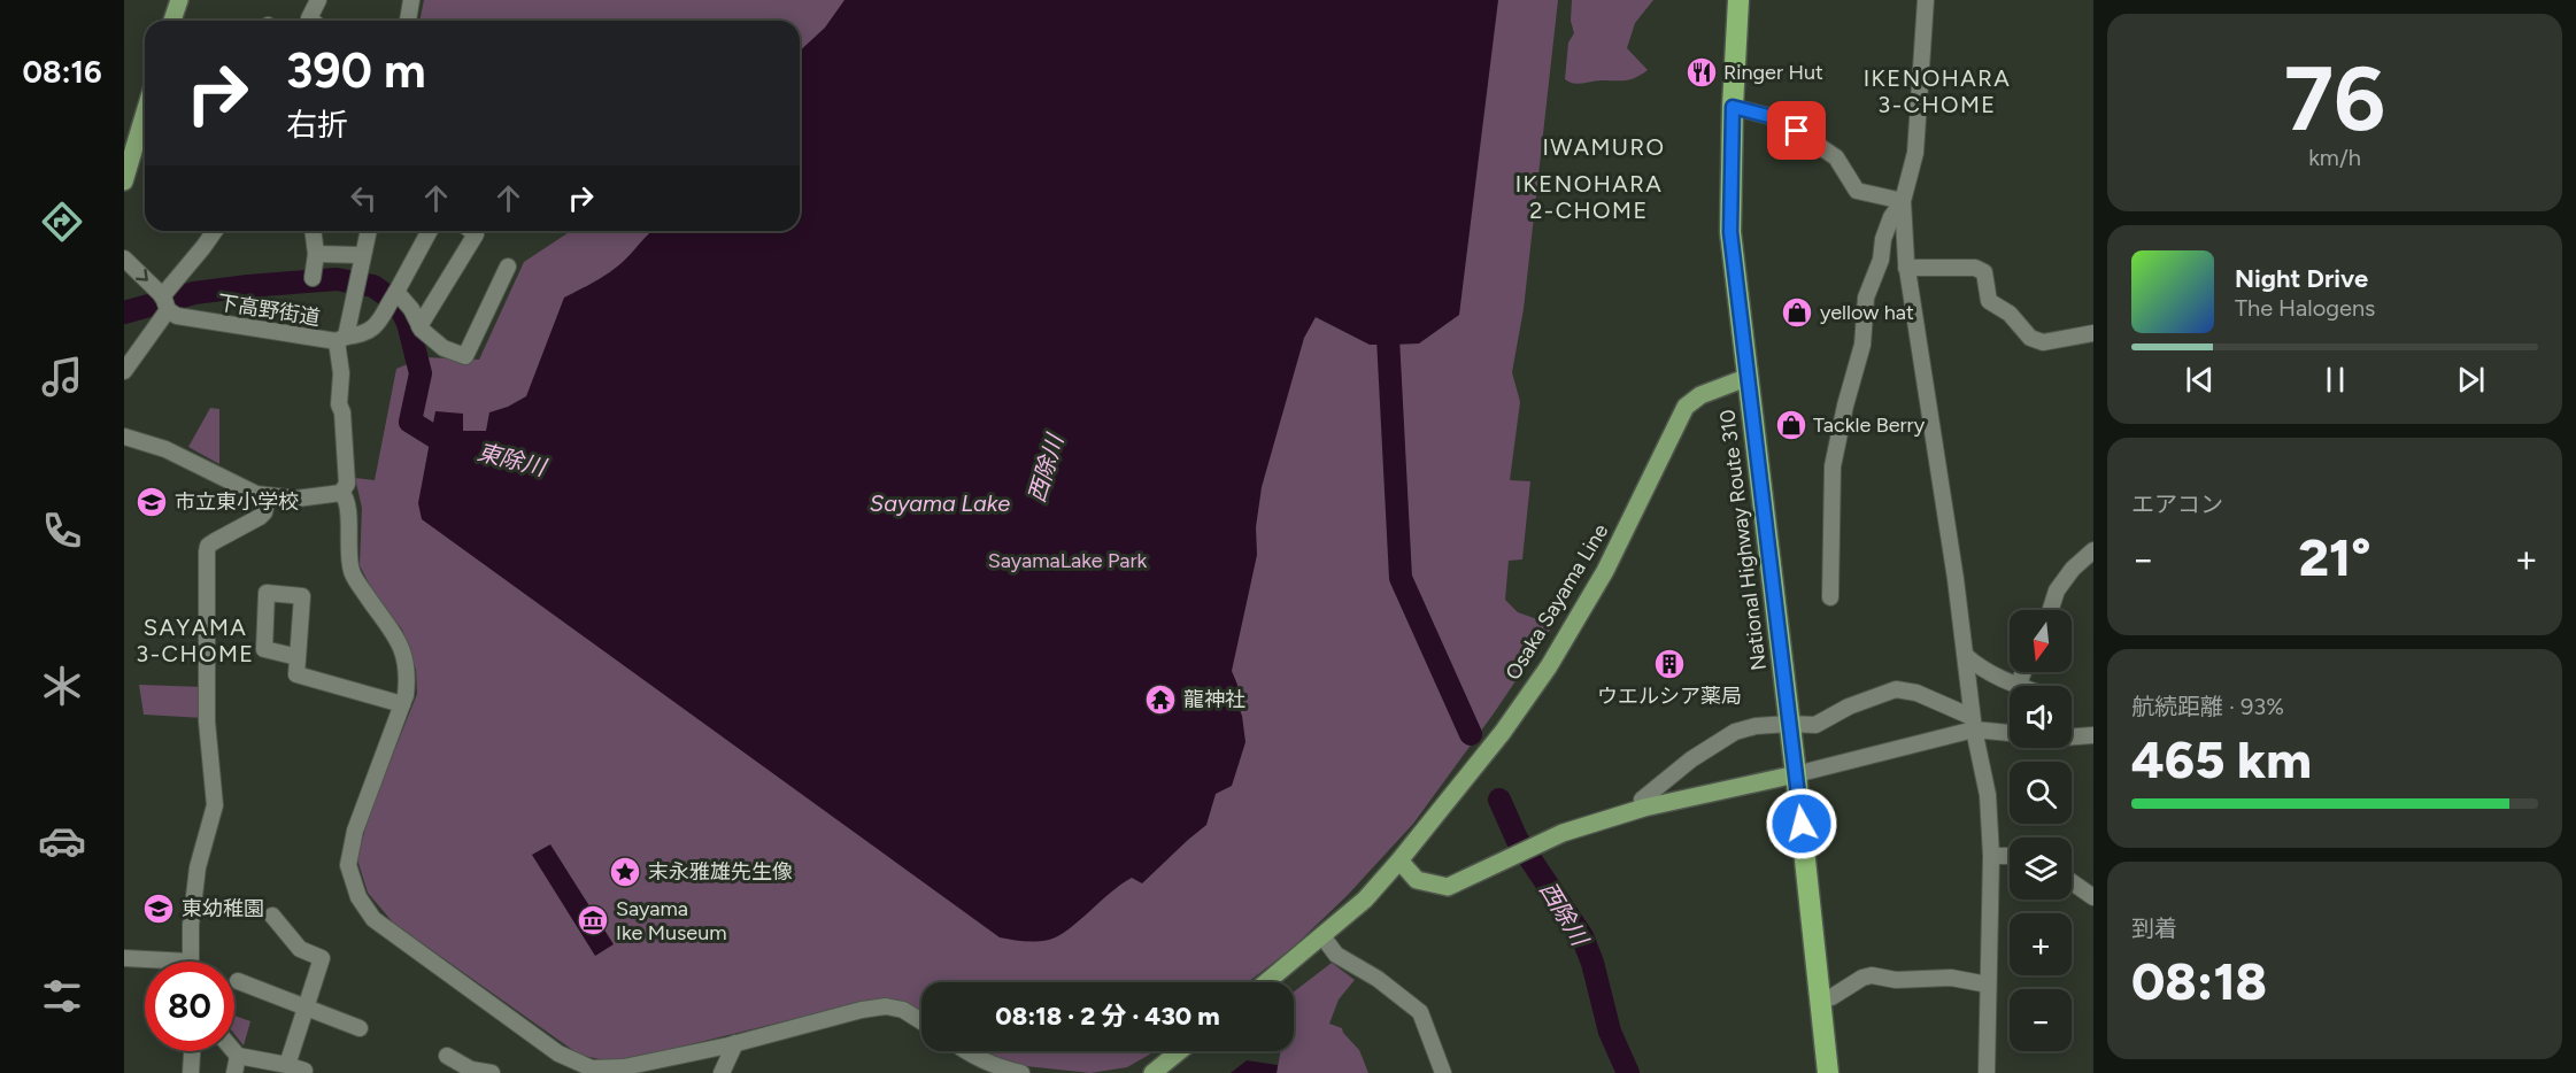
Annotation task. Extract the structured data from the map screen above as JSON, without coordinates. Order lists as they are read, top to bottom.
{
  "streets": {
    "highway": ["National Highway Route 310"],
    "main road": ["Osaka Sayama Line"],
    "street": ["下高野街道"]
  },
  "crossings": [
    ["National Highway Route 310", "Osaka Sayama Line"]
  ],
  "districts": [
    "IKENOHARA 3-CHOME",
    "IWAMURO",
    "IKENOHARA 2-CHOME",
    "SAYAMA 3-CHOME"
  ],
  "water": ["東除川", "西除川", "Sayama Lake"],
  "parks": ["SayamaLake Park"],
  "places": {
    "restaurant": ["Ringer Hut"],
    "shop": ["yellow hat", "Tackle Berry"],
    "school or university": ["市立東小学校", "東幼稚園"],
    "building": ["ウエルシア薬局"],
    "temple": ["龍神社"],
    "place": ["末永雅雄先生像"],
    "museum": ["Sayama Ike Museum"]
  },
  "north": "bottom",
  "page": {
    "tabs": "08:16",
    "tile": [
      ["76", "km/h"],
      "エアコン",
      ["航続距離 · 93%", "465 km"],
      ["到着", "08:18"]
    ],
    "turn": ["390 m", "右折"],
    "song": ["Night Drive", "The Halogens"],
    "heat": ["−", "21°", "+"],
    "map_buttons": ["+", "−"],
    "limit": "80",
    "trip": "08:18 · 2 分 · 430 m"
  }
}
